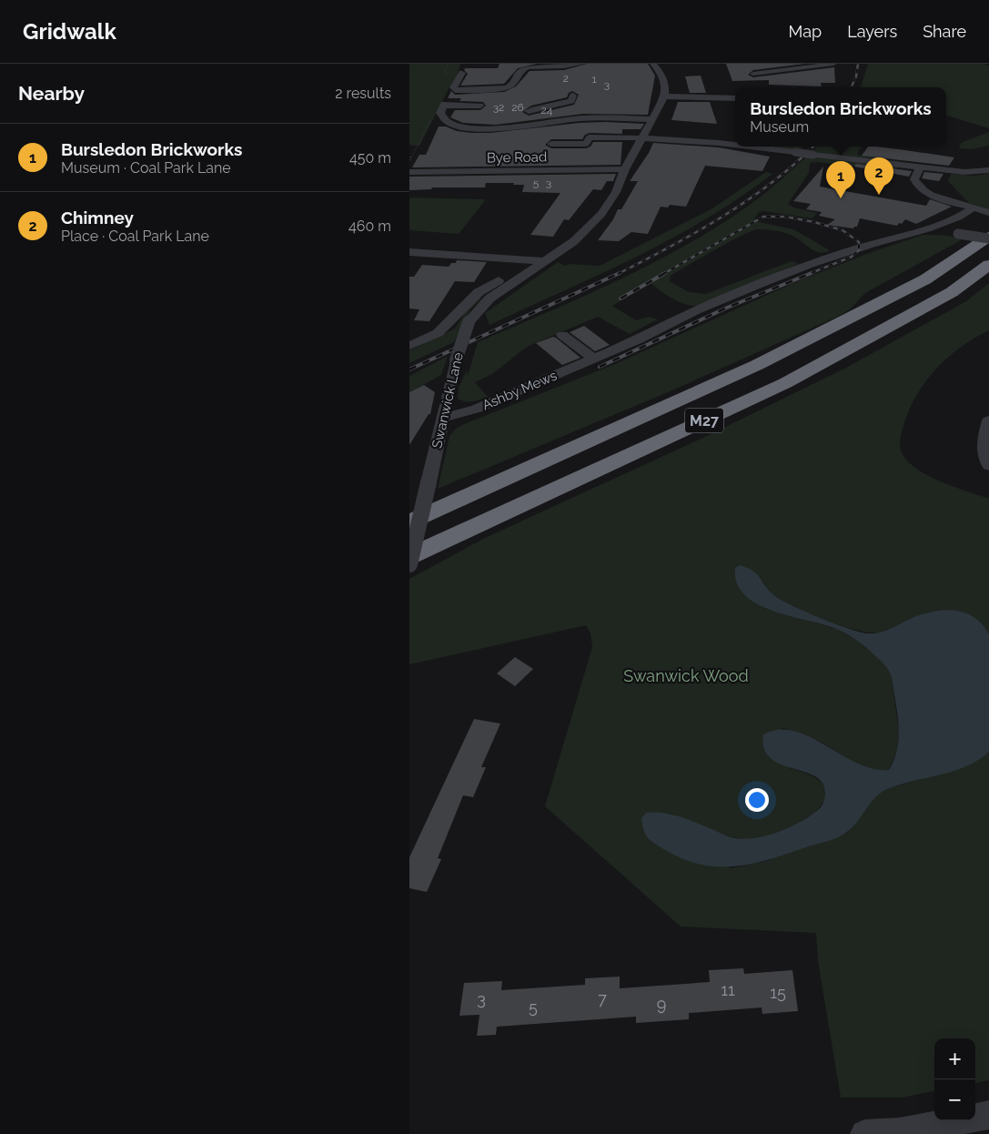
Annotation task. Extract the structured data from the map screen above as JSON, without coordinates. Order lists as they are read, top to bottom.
{
  "streets": {
    "highway": ["M27"],
    "street": ["Bye Road", "Ashby Mews", "Swanwick Lane"]
  },
  "crossings": [
    ["Bye Road", "Swanwick Lane"],
    ["Ashby Mews", "Swanwick Lane"]
  ],
  "parks": ["Swanwick Wood"],
  "house_numbers": [
    "2",
    "1",
    "3",
    "32",
    "26",
    "24",
    "5",
    "3",
    "11",
    "15",
    "3",
    "7",
    "9",
    "5"
  ],
  "page": {
    "header": "Gridwalk",
    "nav": ["Map", "Layers", "Share"],
    "heading": ["Nearby", "2 results"],
    "popup": ["Bursledon Brickworks", "Museum"],
    "list": [
      {
        "mark": "1",
        "name": "Bursledon Brickworks",
        "note": "Museum · Coal Park Lane",
        "value": "450 m"
      },
      {
        "mark": "2",
        "name": "Chimney",
        "note": "Place · Coal Park Lane",
        "value": "460 m"
      }
    ],
    "pins": ["2", "1"],
    "map_buttons": ["+", "−"]
  }
}
